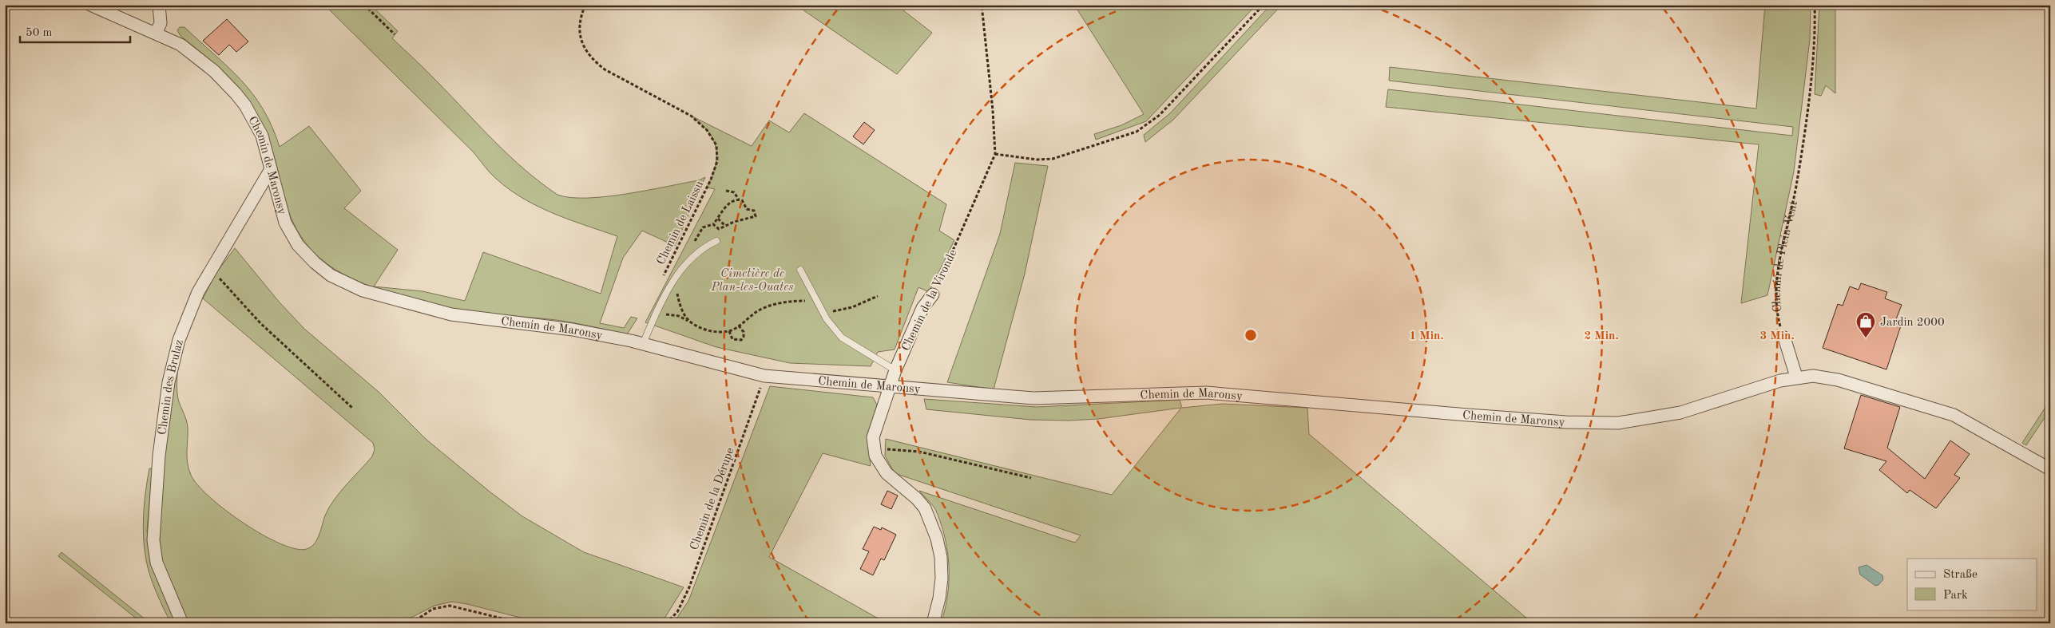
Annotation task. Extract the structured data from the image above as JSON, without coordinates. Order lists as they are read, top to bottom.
{
  "streets": {
    "street": ["Chemin de Maronsy", "Chemin de la Vironde", "Chemin des Brulaz"],
    "path": ["Chemin de Laissu", "Chemin de Plein-Vent", "Chemin de la Dérupe"]
  },
  "crossings": [
    ["Chemin de Maronsy", "Chemin de la Vironde"],
    ["Chemin de Maronsy", "Chemin des Brulaz"],
    ["Chemin de Maronsy", "Chemin de la Dérupe"]
  ],
  "parks": ["Cimetière de Plan-les-Ouates"],
  "places": {
    "shop": ["Jardin 2000"]
  },
  "legend": ["Straße", "Park"],
  "scale_bar": "50 m",
  "rings": ["1 Min.", "2 Min.", "3 Min."]
}
